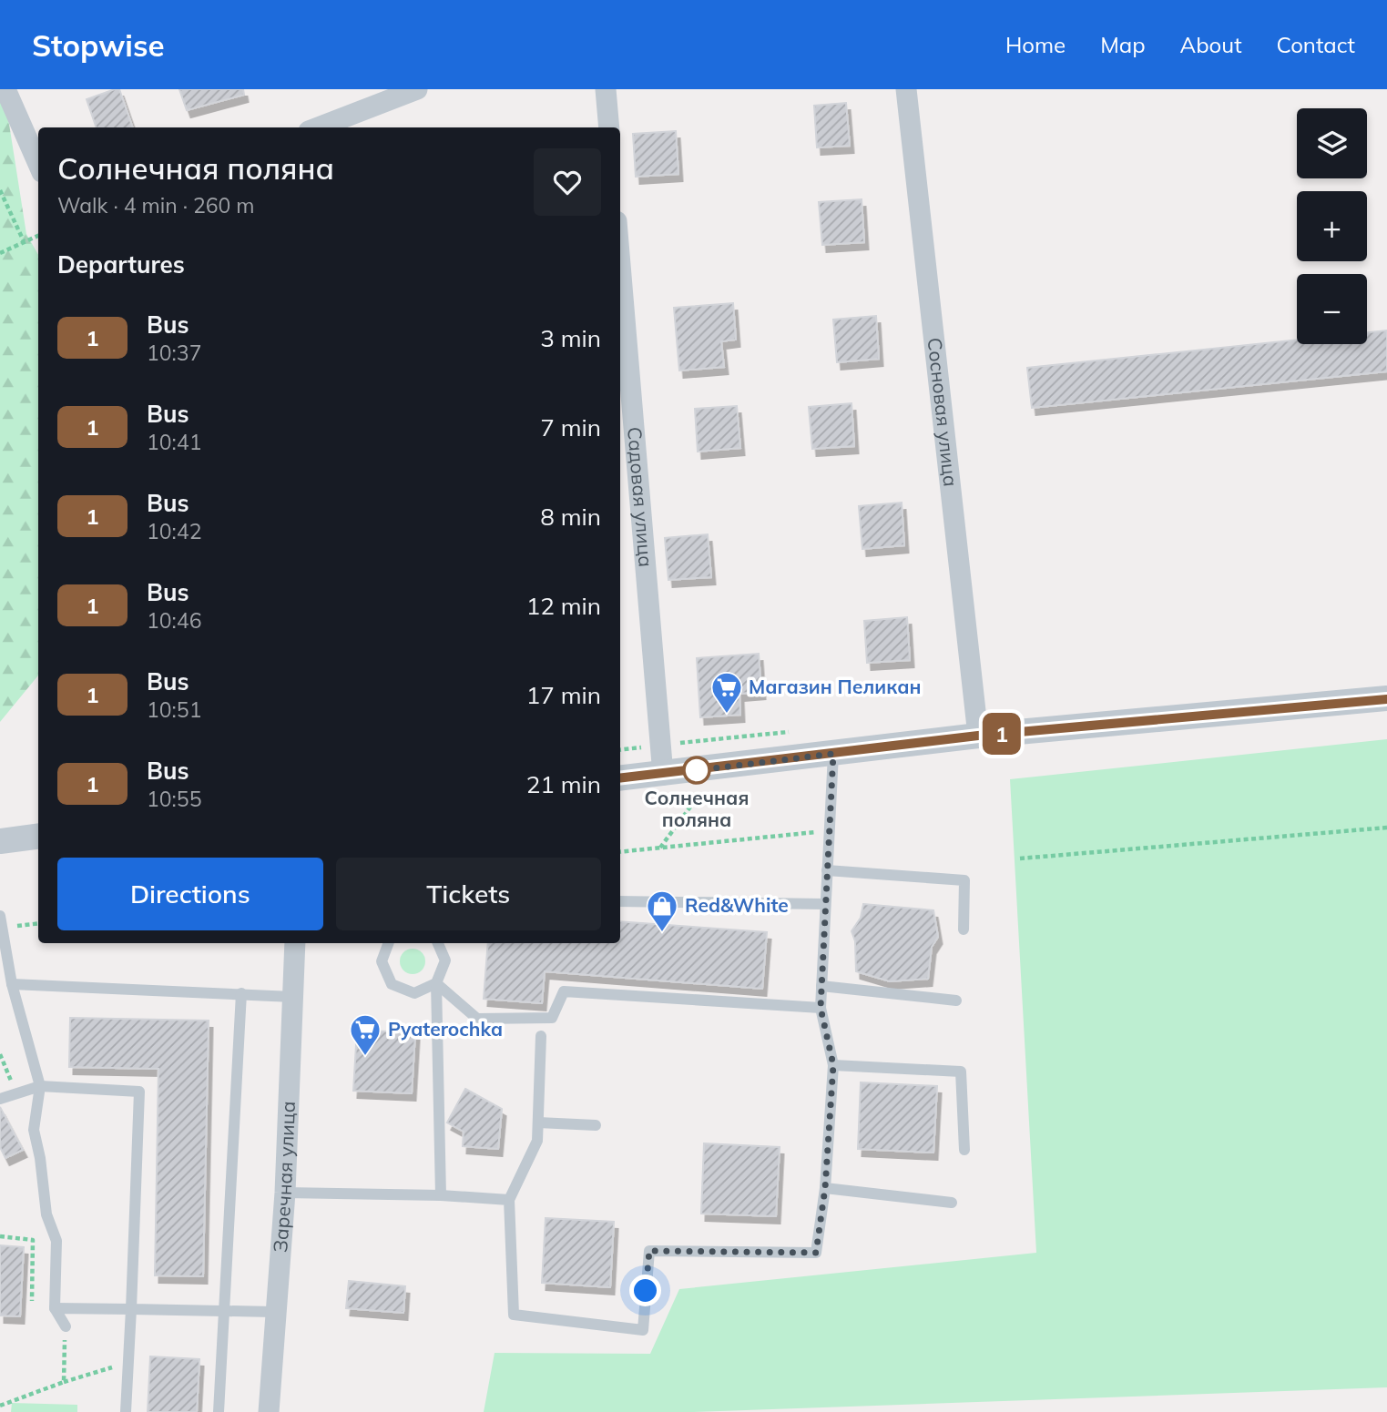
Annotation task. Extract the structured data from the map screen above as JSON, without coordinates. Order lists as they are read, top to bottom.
{
  "streets": {
    "street": ["Сосновая улица", "Садовая улица", "Заречная улица"]
  },
  "places": {
    "supermarket": ["Магазин Пеликан", "Pyaterochka"],
    "other": ["Солнечная поляна"],
    "shop": ["Red&White"]
  },
  "lines": ["bus line 1"],
  "page": {
    "header": "Stopwise",
    "nav": [
      "Home",
      "Map",
      "About",
      "Contact"
    ],
    "on_map": "1",
    "map_buttons": ["+", "−"],
    "heading": [
      ["Солнечная поляна", "Walk · 4 min · 260 m"],
      "Departures"
    ],
    "list": [
      {
        "mark": "1",
        "name": "Bus",
        "note": "10:37",
        "value": "3 min"
      },
      {
        "mark": "1",
        "name": "Bus",
        "note": "10:41",
        "value": "7 min"
      },
      {
        "mark": "1",
        "name": "Bus",
        "note": "10:42",
        "value": "8 min"
      },
      {
        "mark": "1",
        "name": "Bus",
        "note": "10:46",
        "value": "12 min"
      },
      {
        "mark": "1",
        "name": "Bus",
        "note": "10:51",
        "value": "17 min"
      },
      {
        "mark": "1",
        "name": "Bus",
        "note": "10:55",
        "value": "21 min"
      }
    ],
    "buttons": ["Directions", "Tickets"]
  }
}
